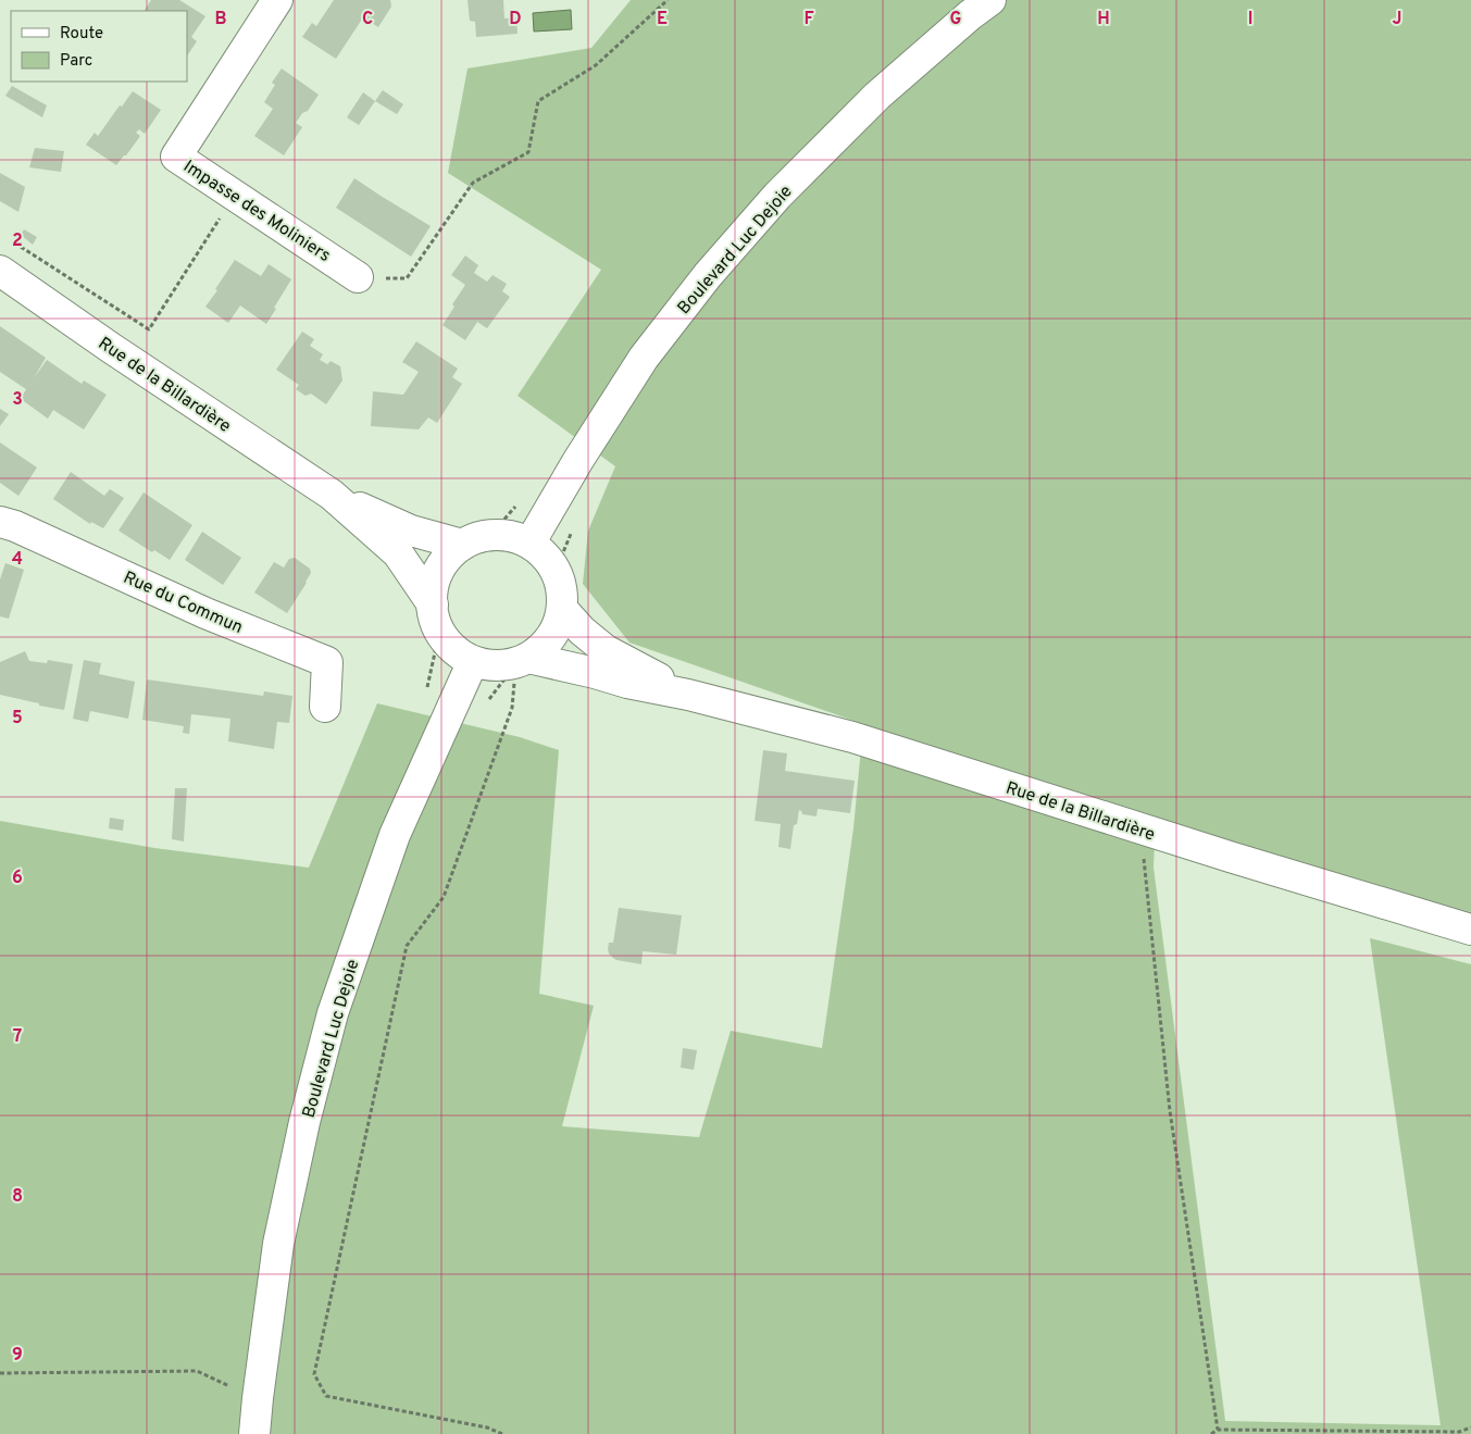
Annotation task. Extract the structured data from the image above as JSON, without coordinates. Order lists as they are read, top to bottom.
{
  "streets": {
    "street": [
      "Impasse des Moliniers",
      "Boulevard Luc Dejoie",
      "Rue de la Billardière",
      "Rue du Commun"
    ]
  },
  "crossings": [
    ["Boulevard Luc Dejoie", "Rue de la Billardière"]
  ],
  "legend": ["Route", "Parc"],
  "grid": {
    "columns": [
      "B",
      "C",
      "D",
      "E",
      "F",
      "G",
      "H",
      "I",
      "J"
    ],
    "rows": [
      "2",
      "3",
      "4",
      "5",
      "6",
      "7",
      "8",
      "9"
    ]
  }
}
